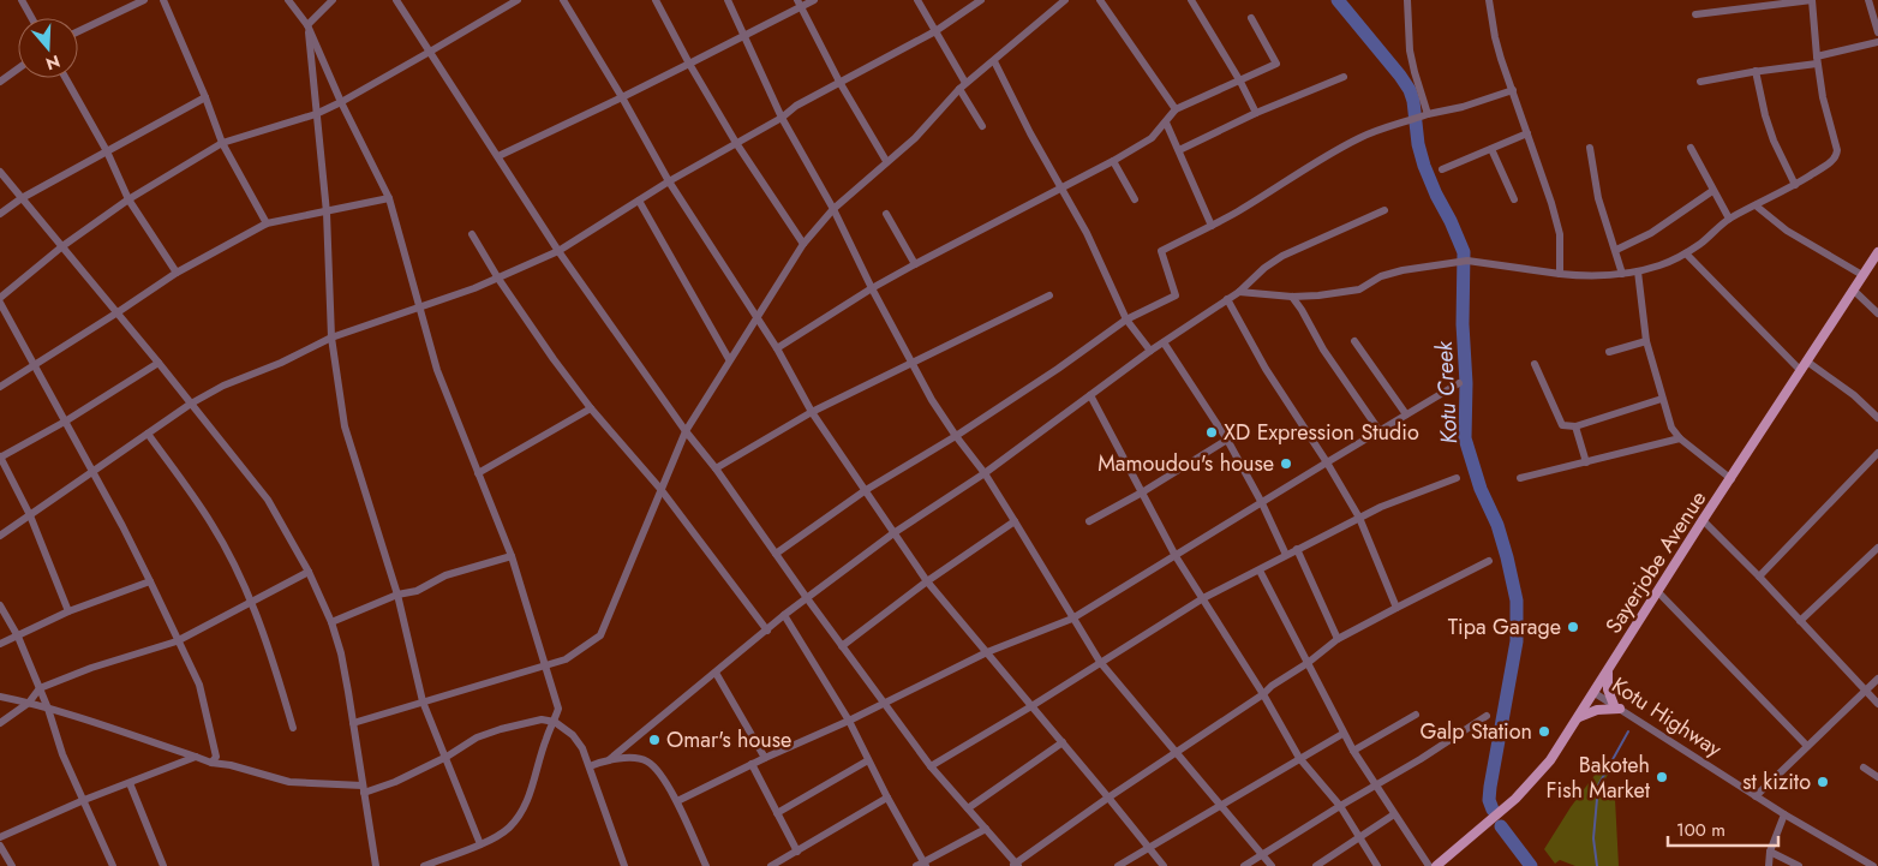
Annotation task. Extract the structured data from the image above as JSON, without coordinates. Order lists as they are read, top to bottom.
{
  "streets": {
    "main road": ["Sayerjobe Avenue"],
    "street": ["Kotu Highway"]
  },
  "crossings": [
    ["Sayerjobe Avenue", "Kotu Highway"]
  ],
  "water": ["Kotu Creek"],
  "places": [
    "XD Expression Studio",
    "Mamoudou's house",
    "Tipa Garage",
    "Galp Station",
    "Omar's house",
    "Bakoteh Fish Market",
    "st kizito"
  ],
  "scale_bar": "100 m",
  "north": "bottom"
}
